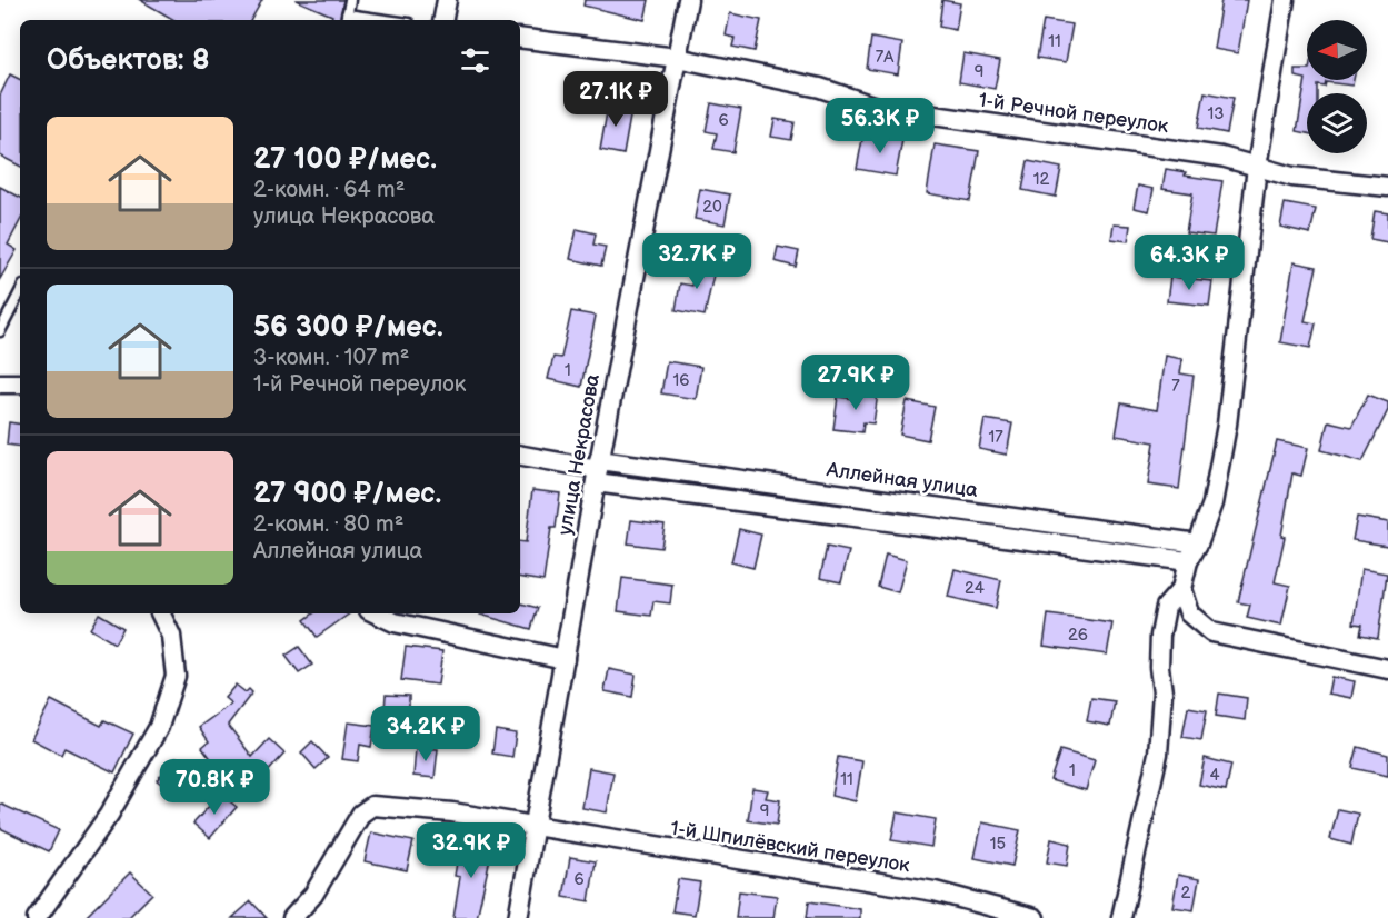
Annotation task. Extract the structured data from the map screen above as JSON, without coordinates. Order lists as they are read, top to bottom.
{
  "streets": {
    "street": [
      "1-й Речной переулок",
      "улица Некрасова",
      "Аллейная улица",
      "1-й Шпилёвский переулок"
    ]
  },
  "crossings": [
    ["1-й Речной переулок", "улица Некрасова"],
    ["улица Некрасова", "Аллейная улица"],
    ["улица Некрасова", "1-й Шпилёвский переулок"]
  ],
  "house_numbers": [
    "11",
    "7А",
    "9",
    "13",
    "6",
    "12",
    "20",
    "1",
    "16",
    "7",
    "17",
    "24",
    "26",
    "1",
    "4",
    "11",
    "9",
    "15",
    "6",
    "2"
  ],
  "north": "left",
  "page": {
    "heading": "Объектов: 8",
    "price": [
      "27.1K ₽",
      "56.3K ₽",
      "32.7K ₽",
      "64.3K ₽",
      "27.9K ₽",
      "34.2K ₽",
      "70.8K ₽",
      "32.9K ₽"
    ],
    "list": [
      {
        "name": "27 100 ₽/мес.",
        "note": "2-комн. · 64 m² · улица Некрасова"
      },
      {
        "name": "56 300 ₽/мес.",
        "note": "3-комн. · 107 m² · 1-й Речной переулок"
      },
      {
        "name": "27 900 ₽/мес.",
        "note": "2-комн. · 80 m² · Аллейная улица"
      }
    ]
  }
}
